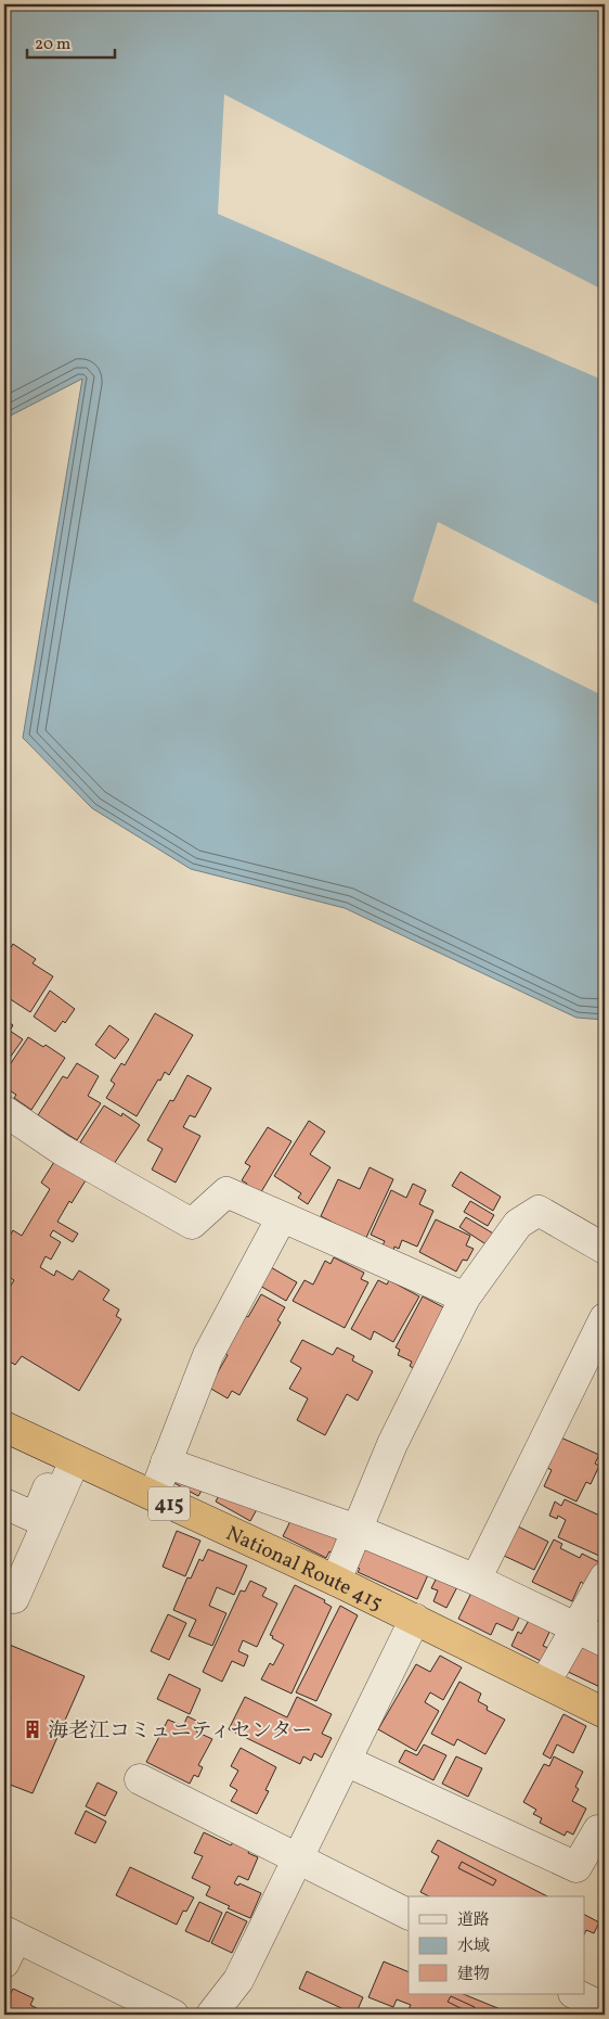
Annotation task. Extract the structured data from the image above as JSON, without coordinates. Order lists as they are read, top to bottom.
{
  "streets": {
    "highway": ["415", "National Route 415"]
  },
  "places": {
    "building": ["海老江コミュニティセンター"]
  },
  "legend": ["道路", "水域", "建物"],
  "scale_bar": "20 m"
}
